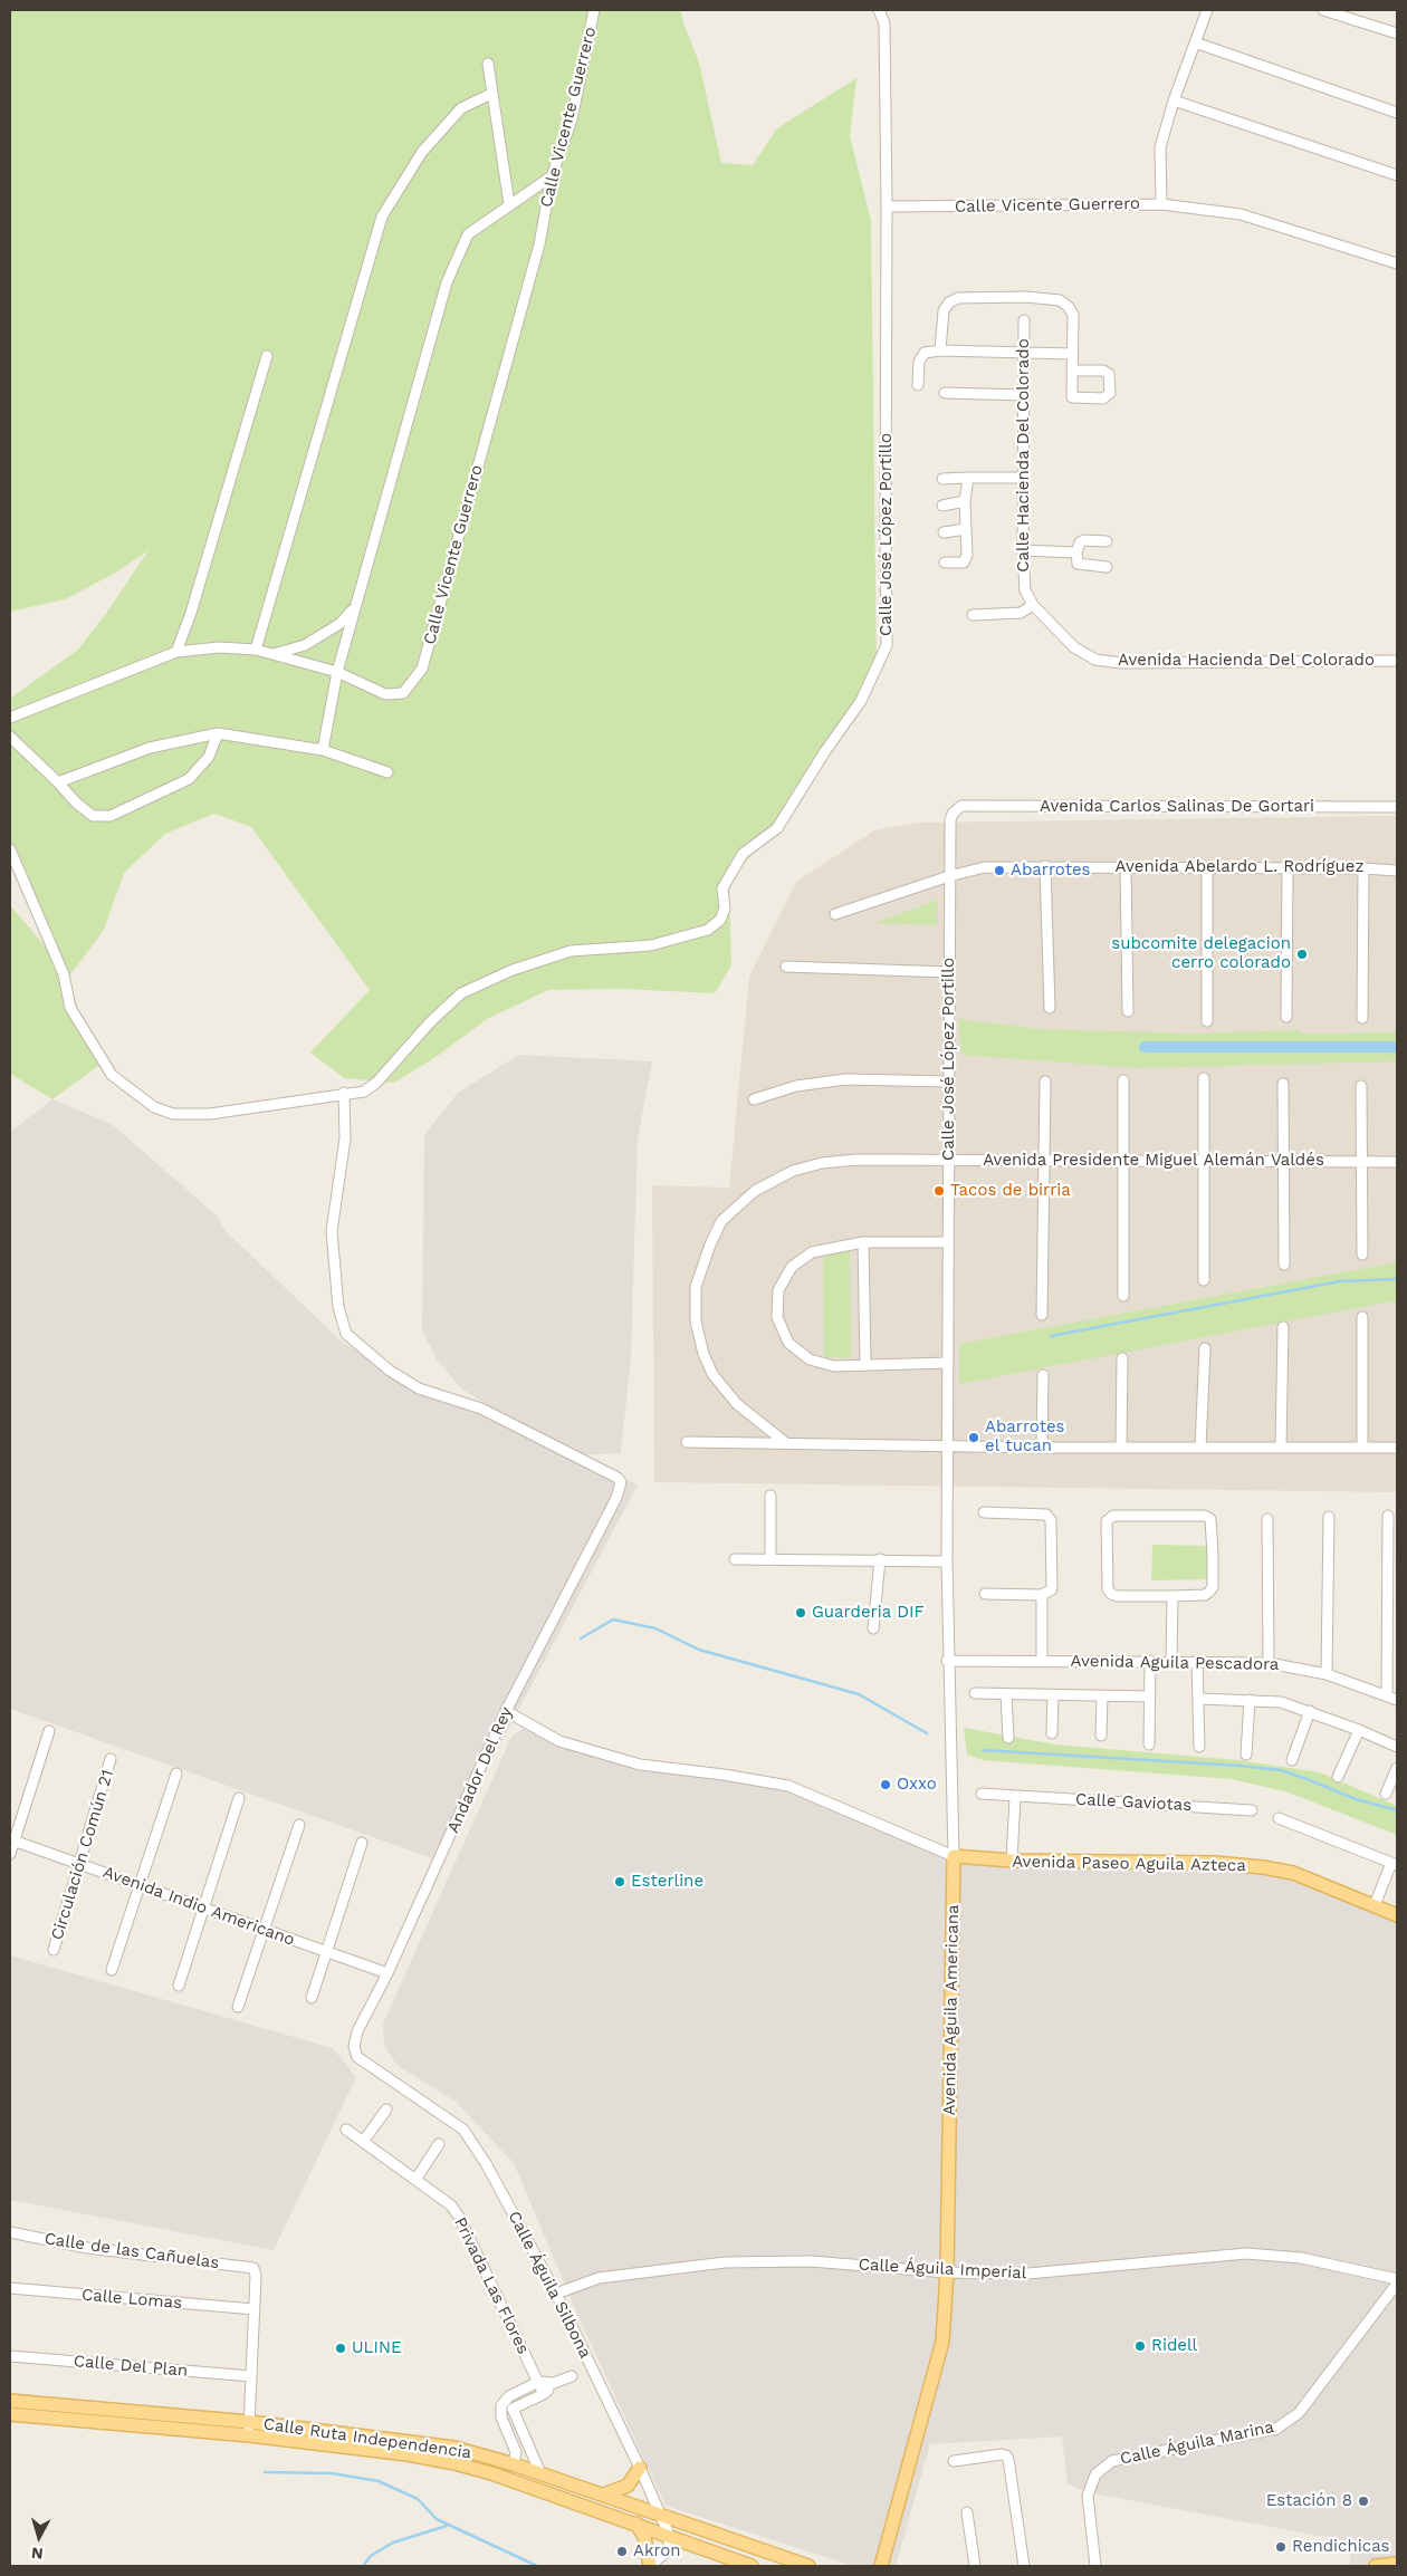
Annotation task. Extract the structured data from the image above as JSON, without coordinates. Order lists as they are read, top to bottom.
{
  "streets": {
    "main road": ["Avenida Paseo Aguila Azteca", "Avenida Aguila Americana", "Calle Ruta Independencia"],
    "street": [
      "Calle Vicente Guerrero",
      "Calle Hacienda Del Colorado",
      "Calle José López Portillo",
      "Avenida Hacienda Del Colorado",
      "Avenida Carlos Salinas De Gortari",
      "Avenida Abelardo L. Rodríguez",
      "Avenida Presidente Miguel Alemán Valdés",
      "Avenida Aguila Pescadora",
      "Andador Del Rey",
      "Calle Gaviotas",
      "Circulación Común 21",
      "Avenida Indio Americano",
      "Calle de las Cañuelas",
      "Calle Águila Imperial",
      "Calle Águila Silbona",
      "Privada Las Flores",
      "Calle Lomas",
      "Calle Del Plan",
      "Calle Águila Marina"
    ]
  },
  "crossings": [
    ["Calle Vicente Guerrero", "Calle José López Portillo"],
    ["Calle Hacienda Del Colorado", "Avenida Hacienda Del Colorado"],
    ["Calle José López Portillo", "Avenida Carlos Salinas De Gortari"],
    ["Calle José López Portillo", "Avenida Abelardo L. Rodríguez"],
    ["Calle José López Portillo", "Avenida Presidente Miguel Alemán Valdés"],
    ["Calle José López Portillo", "Andador Del Rey"],
    ["Calle José López Portillo", "Avenida Aguila Americana"],
    ["Avenida Aguila Pescadora", "Avenida Aguila Americana"],
    ["Andador Del Rey", "Avenida Indio Americano"],
    ["Andador Del Rey", "Calle Águila Silbona"],
    ["Circulación Común 21", "Avenida Indio Americano"],
    ["Avenida Paseo Aguila Azteca", "Avenida Aguila Americana"],
    ["Avenida Aguila Americana", "Calle Águila Imperial"],
    ["Calle de las Cañuelas", "Calle Lomas"],
    ["Calle Águila Imperial", "Calle Águila Silbona"],
    ["Calle Águila Silbona", "Calle Ruta Independencia"]
  ],
  "places": [
    "Abarrotes",
    "subcomite delegacion cerro colorado",
    "Tacos de birria",
    "Abarrotes el tucan",
    "Guarderia DIF",
    "Oxxo",
    "Esterline",
    "Ridell",
    "ULINE",
    "Estación 8",
    "Rendichicas",
    "Akron"
  ],
  "north": "bottom"
}
